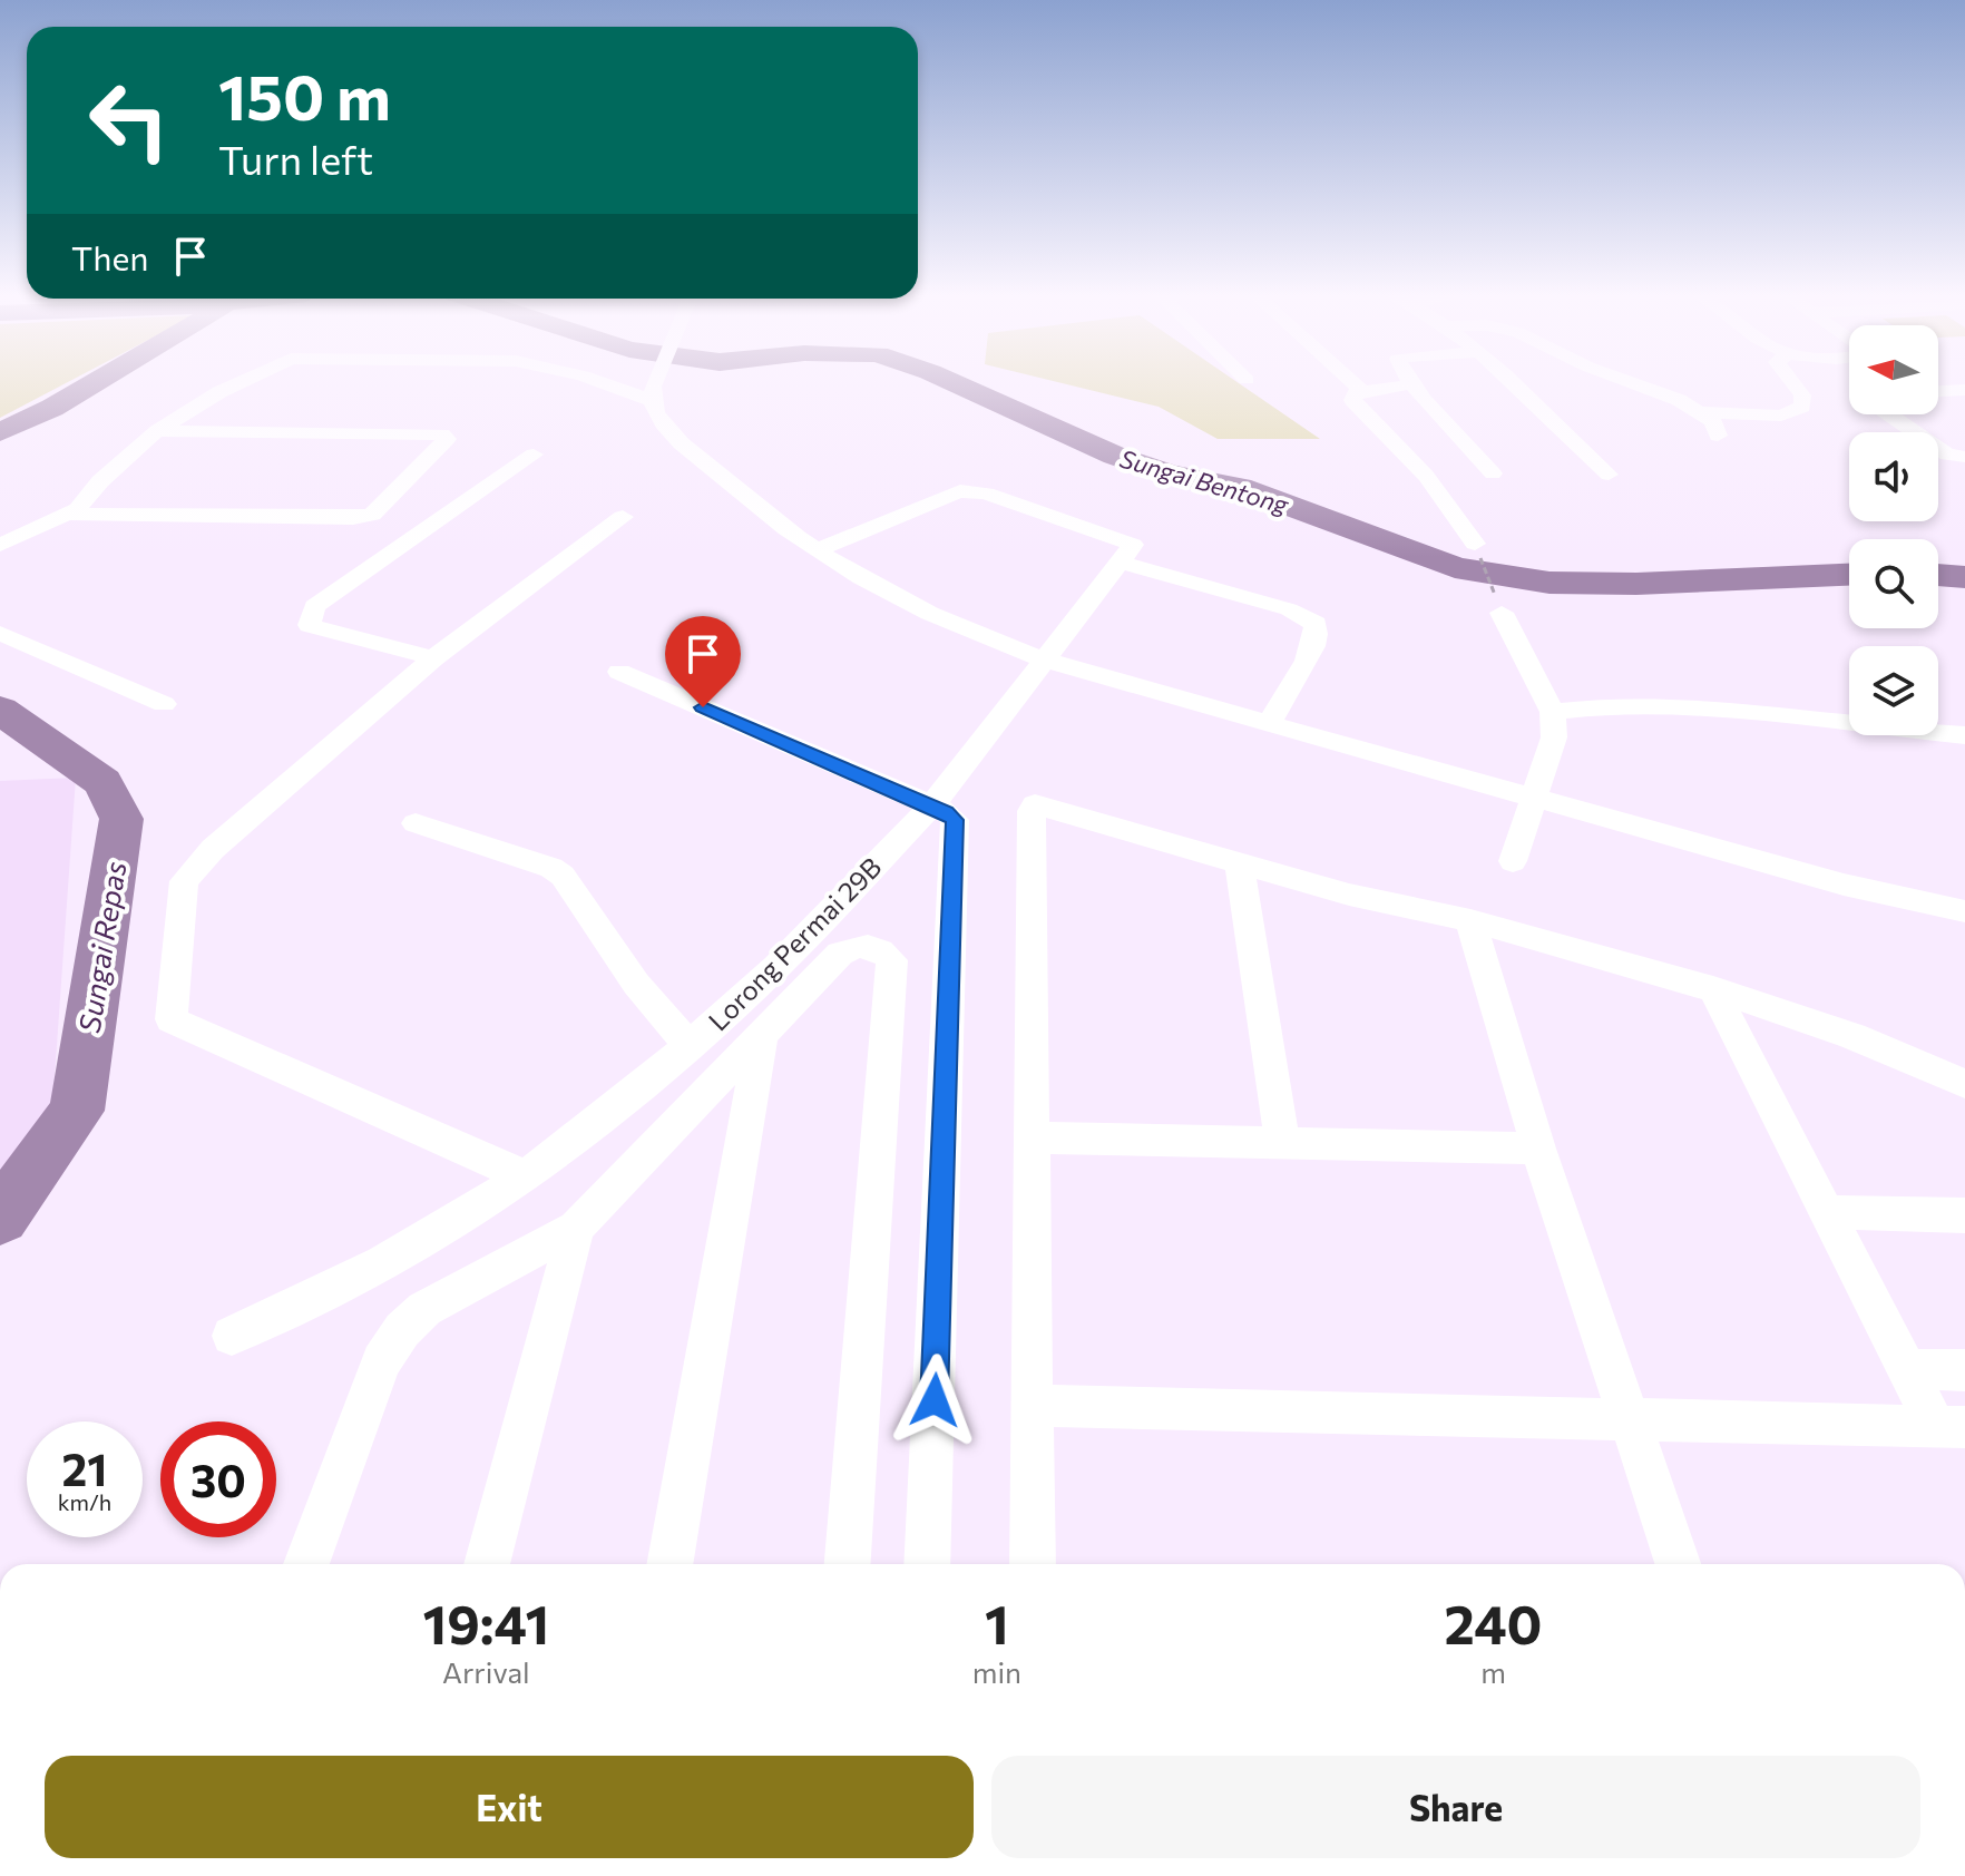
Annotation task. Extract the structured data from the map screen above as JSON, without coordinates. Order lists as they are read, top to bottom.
{
  "streets": {
    "street": ["Lorong Permai 29B"]
  },
  "water": ["Sungai Bentong", "Sungai Repas"],
  "north": "left",
  "page": {
    "turn": ["150 m", "Turn left"],
    "then": "Then",
    "speed": "21 km/h",
    "limit": "30",
    "eta": [
      "19:41",
      "Arrival",
      "1",
      "min",
      "240",
      "m"
    ],
    "buttons": ["Exit", "Share"]
  }
}
